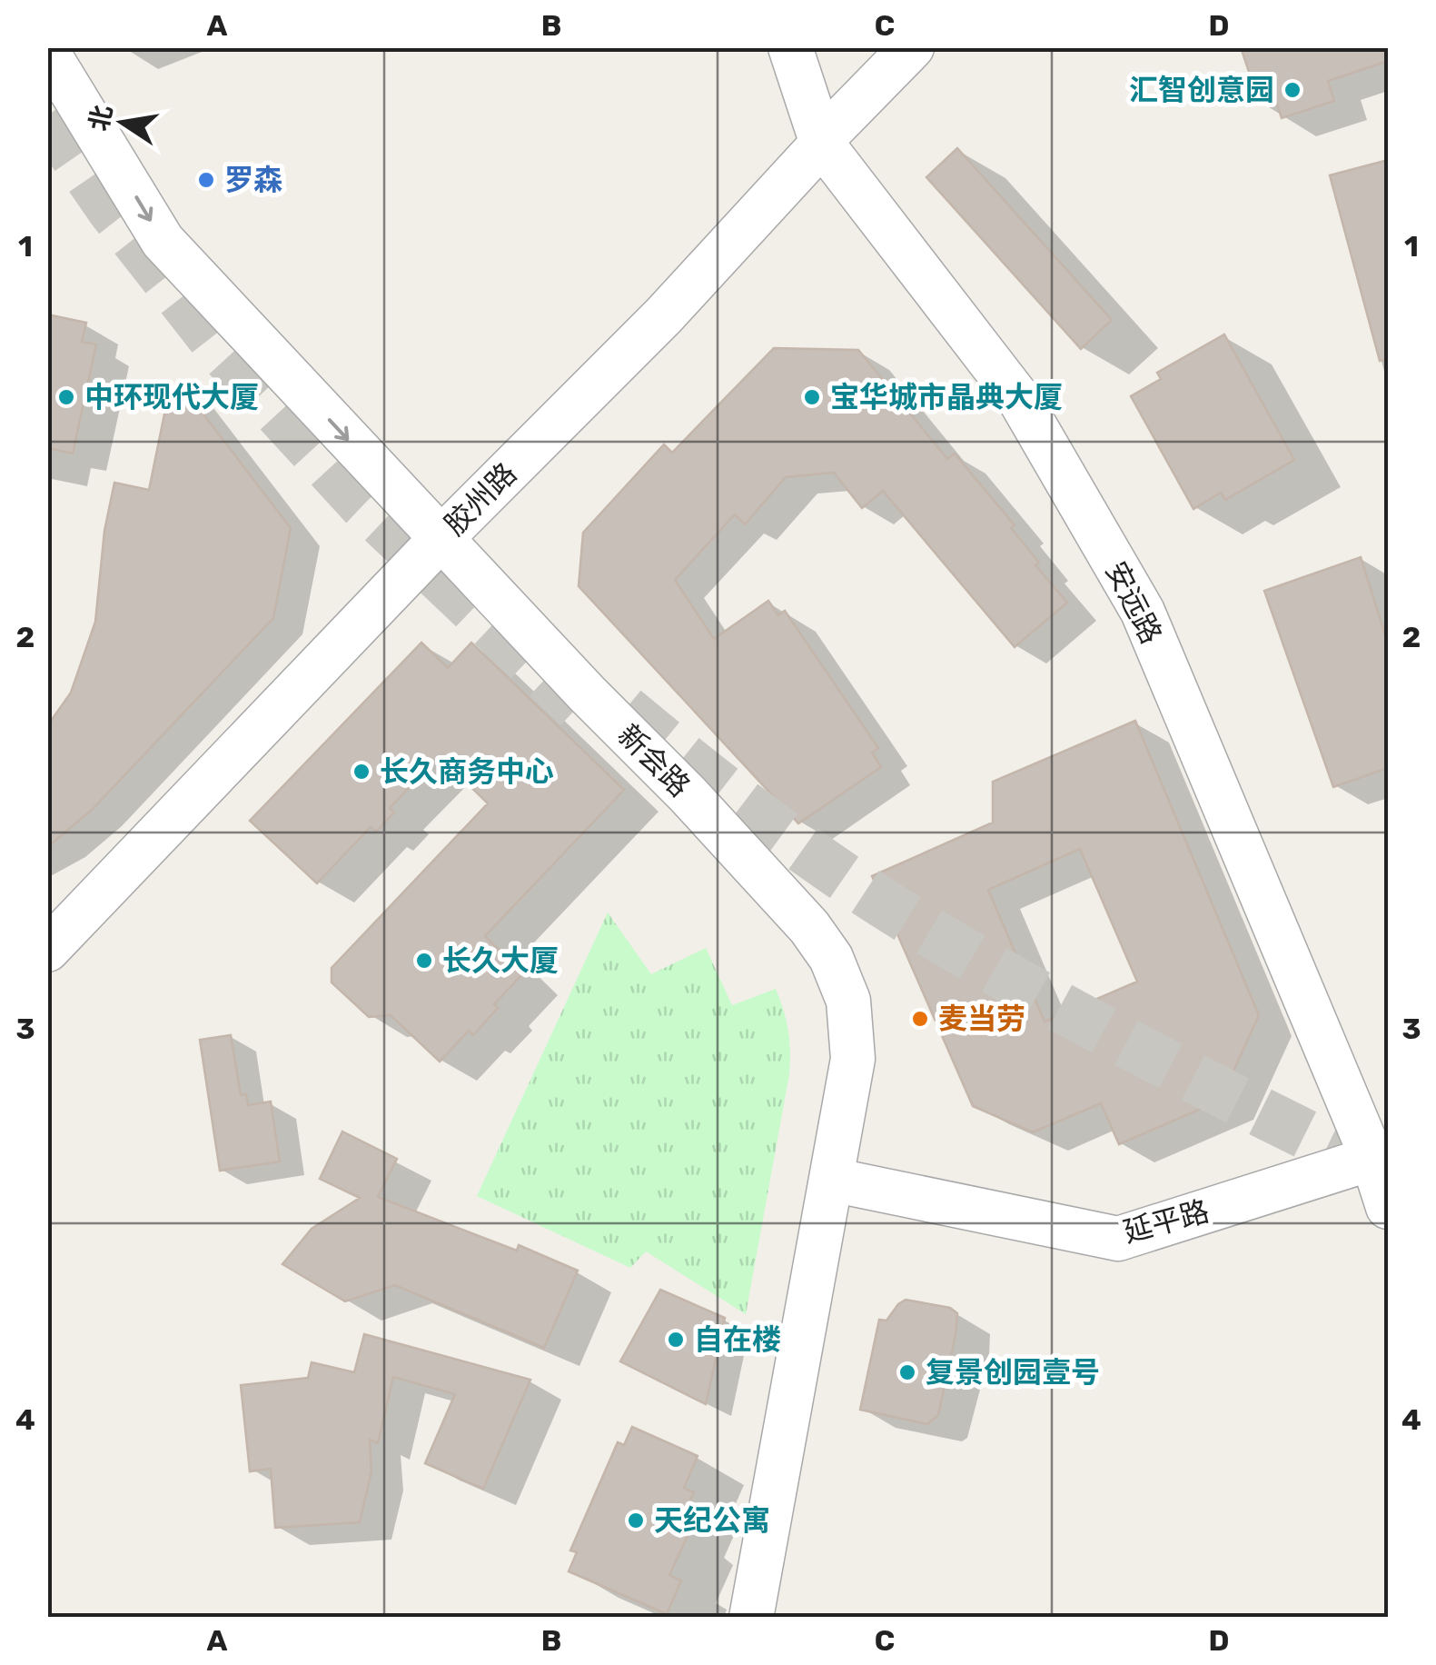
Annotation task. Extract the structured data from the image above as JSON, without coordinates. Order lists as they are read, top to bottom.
{
  "streets": {
    "street": [
      "胶州路",
      "安远路",
      "新会路",
      "延平路"
    ]
  },
  "crossings": [
    ["胶州路", "安远路"],
    ["胶州路", "新会路"],
    ["安远路", "延平路"],
    ["新会路", "延平路"]
  ],
  "places": [
    "汇智创意园",
    "罗森",
    "中环现代大厦",
    "宝华城市晶典大厦",
    "长久商务中心",
    "长久大厦",
    "麦当劳",
    "自在楼",
    "复景创园壹号",
    "天纪公寓"
  ],
  "north": "left",
  "grid": {
    "columns": [
      "A",
      "B",
      "C",
      "D"
    ],
    "rows": [
      "1",
      "2",
      "3",
      "4"
    ]
  }
}
